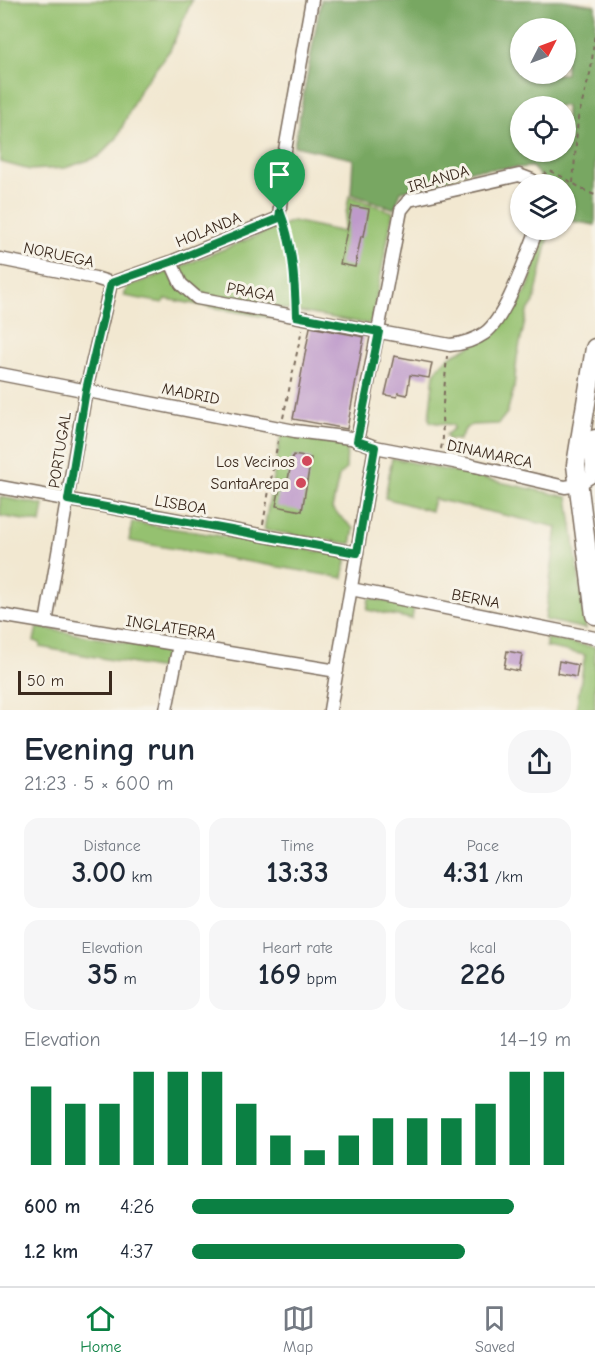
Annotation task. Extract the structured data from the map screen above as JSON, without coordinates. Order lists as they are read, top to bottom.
{
  "streets": {
    "street": [
      "IRLANDA",
      "HOLANDA",
      "NORUEGA",
      "PRAGA",
      "MADRID",
      "PORTUGAL",
      "DINAMARCA",
      "LISBOA",
      "BERNA",
      "INGLATERRA"
    ]
  },
  "crossings": [
    ["IRLANDA", "PRAGA"],
    ["IRLANDA", "MADRID"],
    ["HOLANDA", "NORUEGA"],
    ["HOLANDA", "PRAGA"],
    ["HOLANDA", "PORTUGAL"],
    ["NORUEGA", "PORTUGAL"],
    ["MADRID", "PORTUGAL"],
    ["MADRID", "DINAMARCA"],
    ["PORTUGAL", "LISBOA"],
    ["PORTUGAL", "INGLATERRA"]
  ],
  "places": ["Los Vecinos", "SantaArepa"],
  "scale_bar": "50 m",
  "north": "top right",
  "page": {
    "scale": "50 m",
    "heading": ["Evening run", "21:23 · 5 × 600 m"],
    "stats": [
      ["Distance", "3.00 km"],
      ["Time", "13:33"],
      ["Pace", "4:31 /km"],
      ["Elevation", "35 m"],
      ["Heart rate", "169 bpm"],
      ["kcal", "226"]
    ],
    "chart": ["Elevation", "14–19 m"],
    "list": [
      {
        "name": "600 m",
        "note": "4:26"
      },
      {
        "name": "1.2 km",
        "note": "4:37"
      }
    ],
    "tabs": ["Home", "Map", "Saved"]
  }
}
